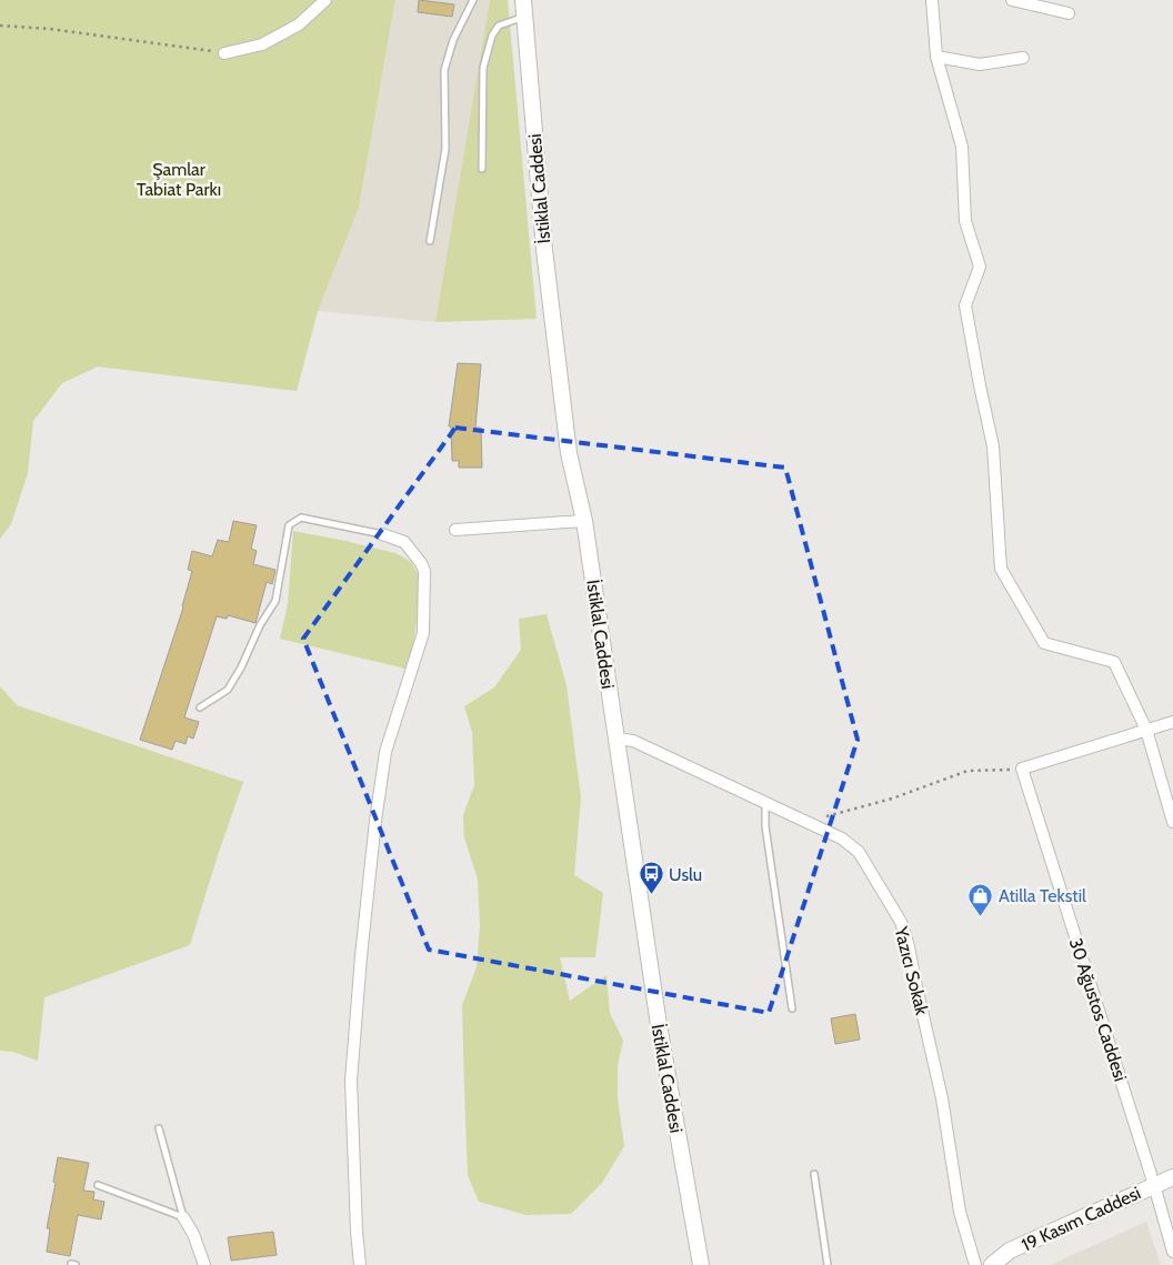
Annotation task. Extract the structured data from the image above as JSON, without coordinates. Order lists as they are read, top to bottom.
{
  "streets": {
    "main road": ["İstiklal Caddesi", "19 Kasım Caddesi"],
    "street": ["Yazıcı Sokak", "30 Ağustos Caddesi"]
  },
  "crossings": [
    ["İstiklal Caddesi", "Yazıcı Sokak"],
    ["30 Ağustos Caddesi", "19 Kasım Caddesi"]
  ],
  "parks": ["Şamlar Tabiat Parkı"],
  "places": {
    "bus stop": ["Uslu"],
    "shop": ["Atilla Tekstil"]
  }
}
